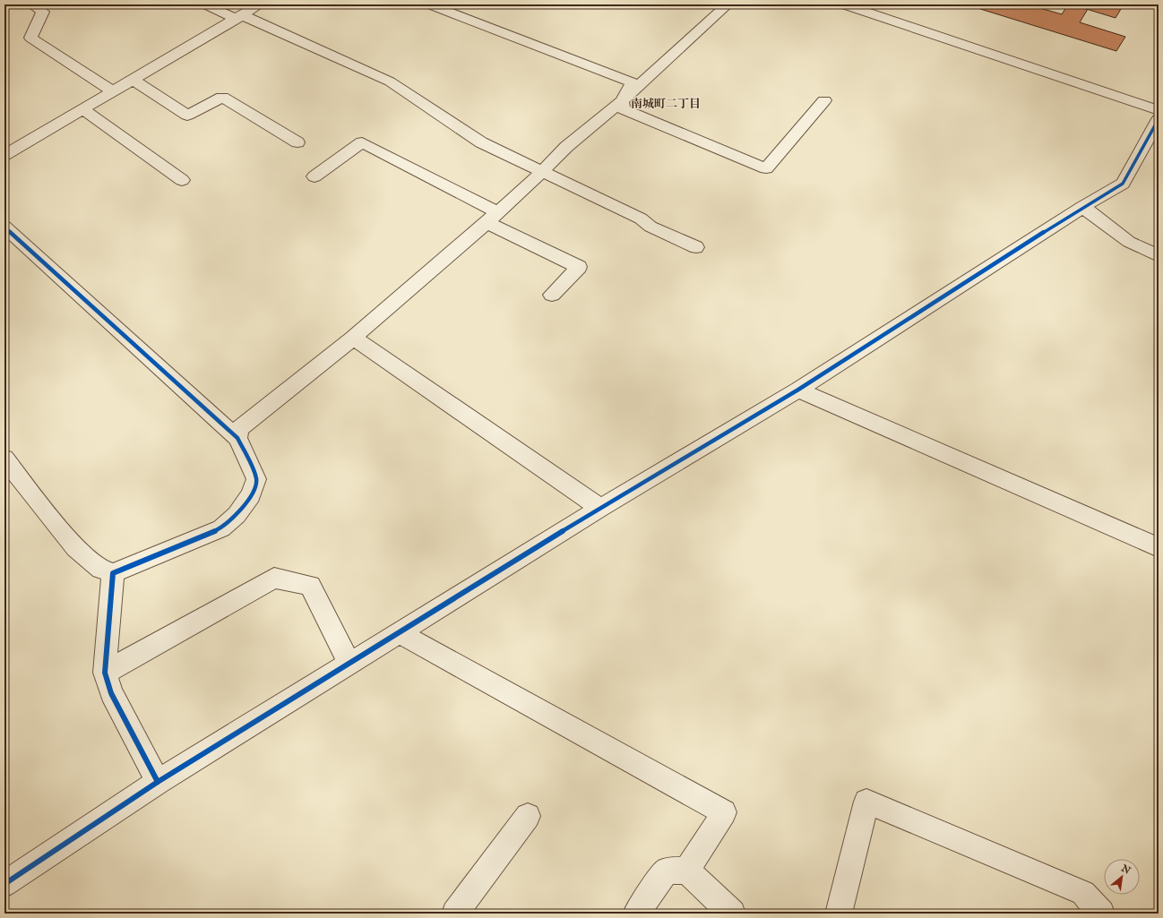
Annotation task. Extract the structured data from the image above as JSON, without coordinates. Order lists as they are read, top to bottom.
{
  "districts": ["南城町二丁目"],
  "north": "top right"
}
